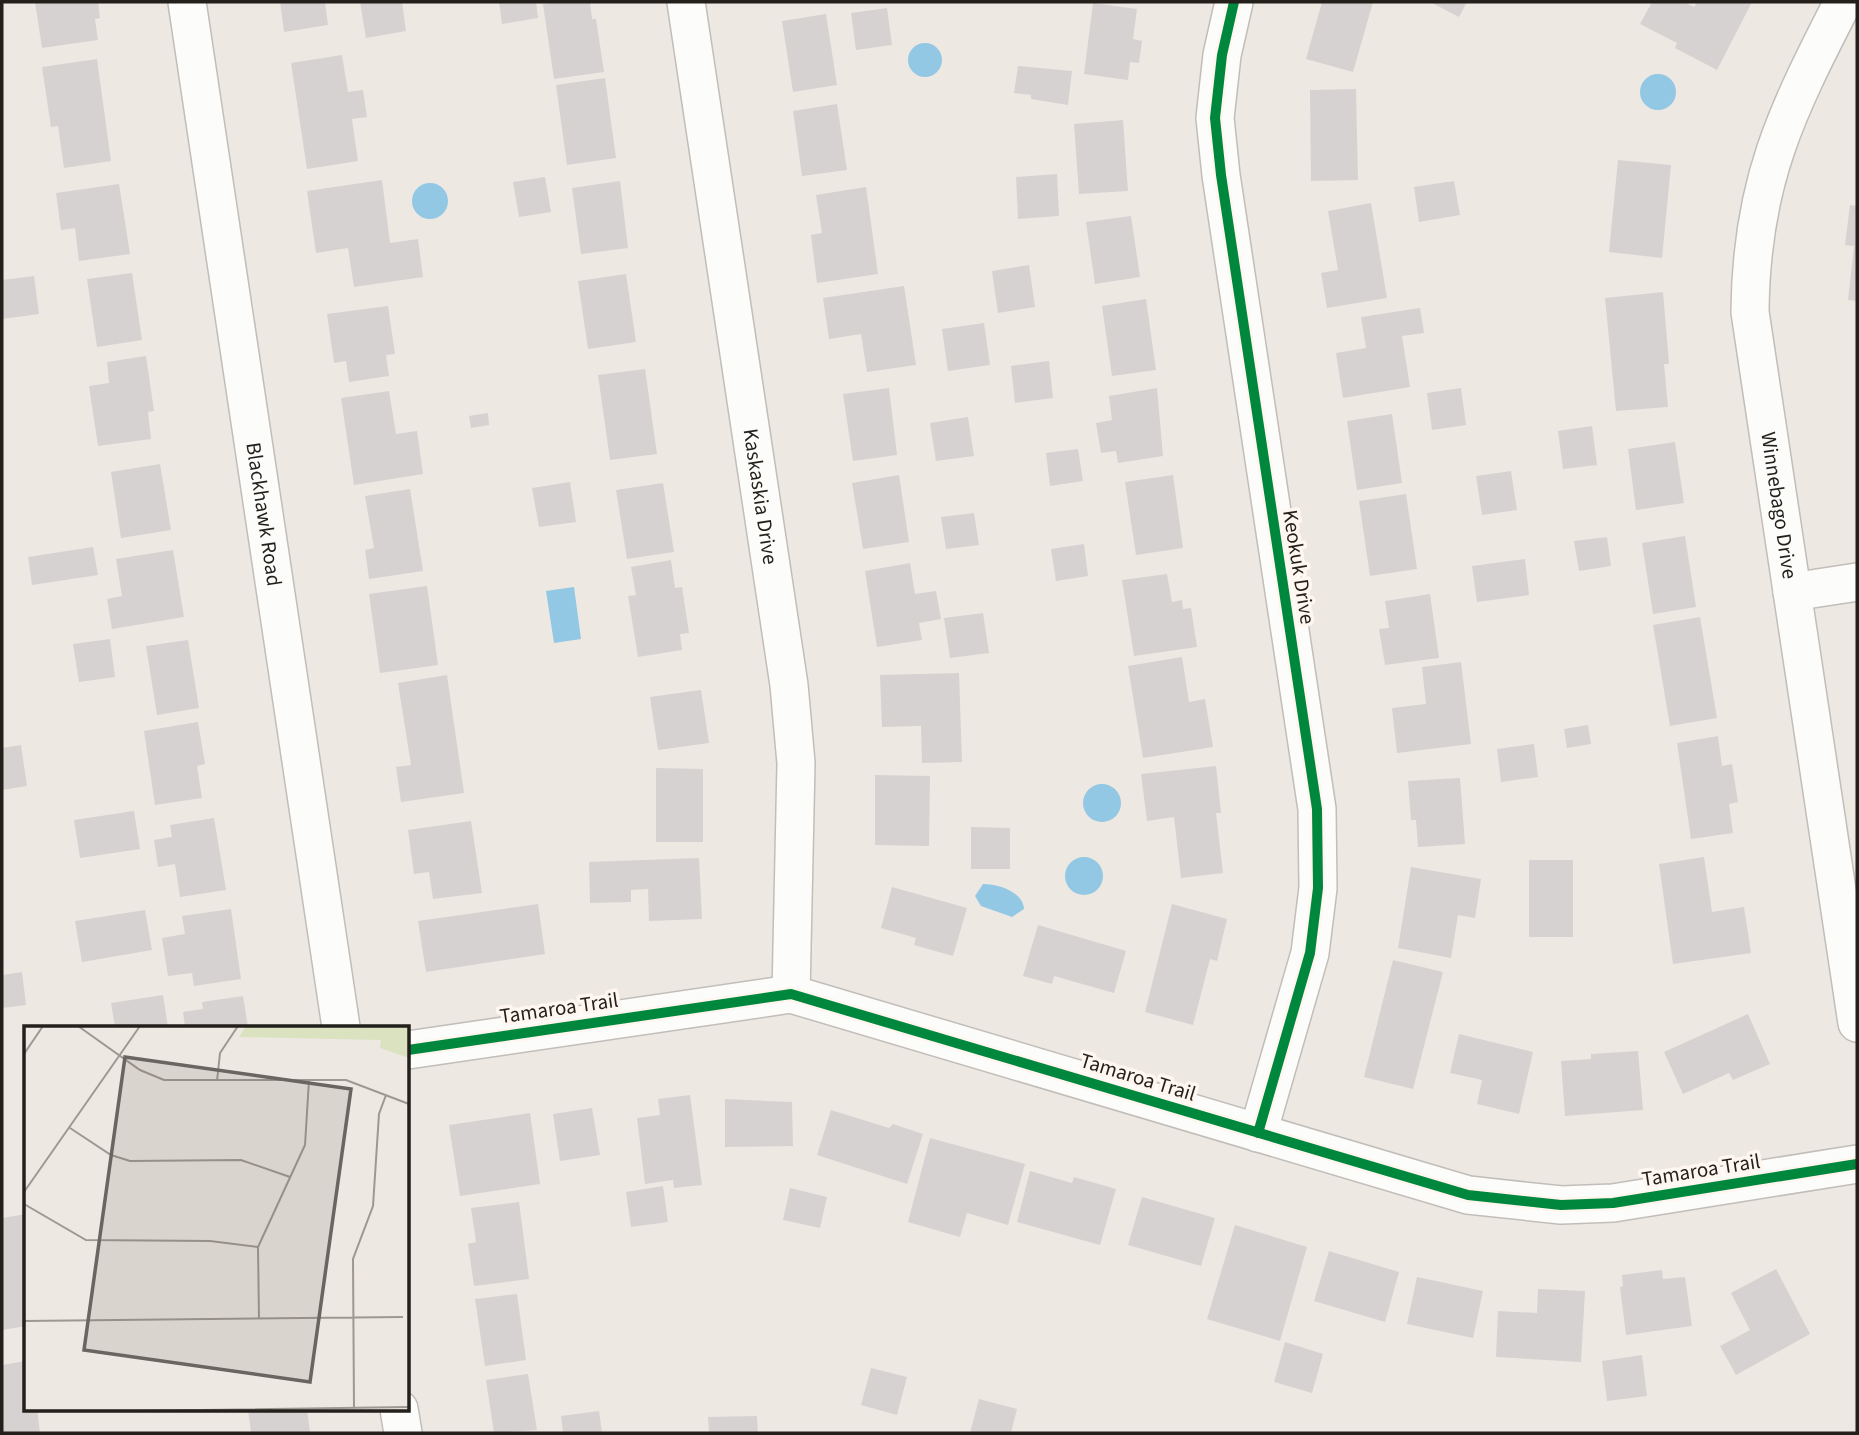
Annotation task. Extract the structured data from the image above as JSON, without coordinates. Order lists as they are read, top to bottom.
{
  "streets": {
    "street": [
      "Kaskaskia Drive",
      "Winnebago Drive",
      "Blackhawk Road",
      "Keokuk Drive",
      "Tamaroa Trail"
    ]
  },
  "crossings": [
    ["Kaskaskia Drive", "Tamaroa Trail"],
    ["Keokuk Drive", "Tamaroa Trail"]
  ]
}
